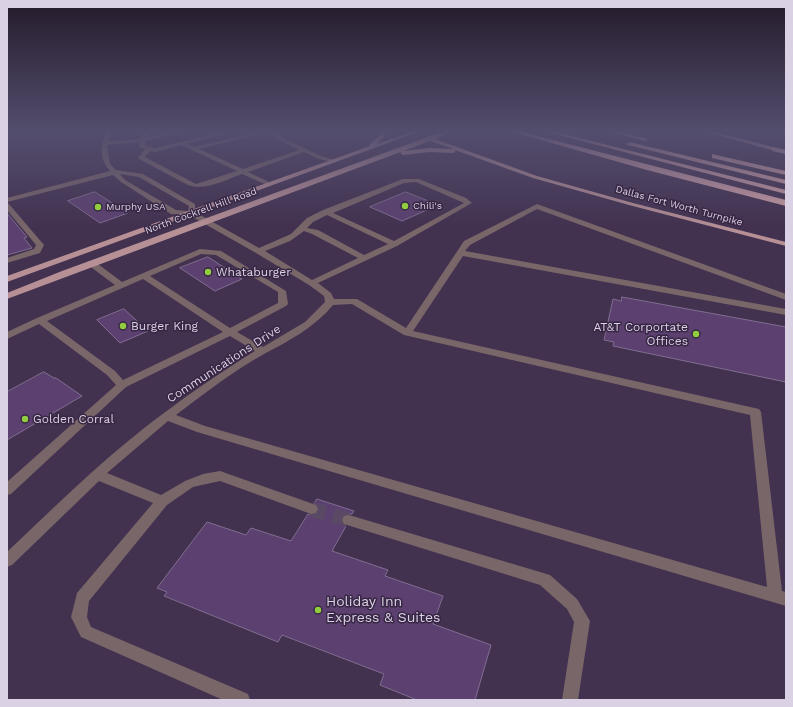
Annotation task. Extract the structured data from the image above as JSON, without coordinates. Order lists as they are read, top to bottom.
{
  "streets": {
    "main road": ["Dallas Fort Worth Turnpike", "North Cockrell Hill Road"],
    "street": ["Communications Drive"]
  },
  "places": [
    "Chili's",
    "Murphy USA",
    "Whataburger",
    "Burger King",
    "AT&T Corportate Offices",
    "Golden Corral",
    "Holiday Inn Express & Suites"
  ]
}
